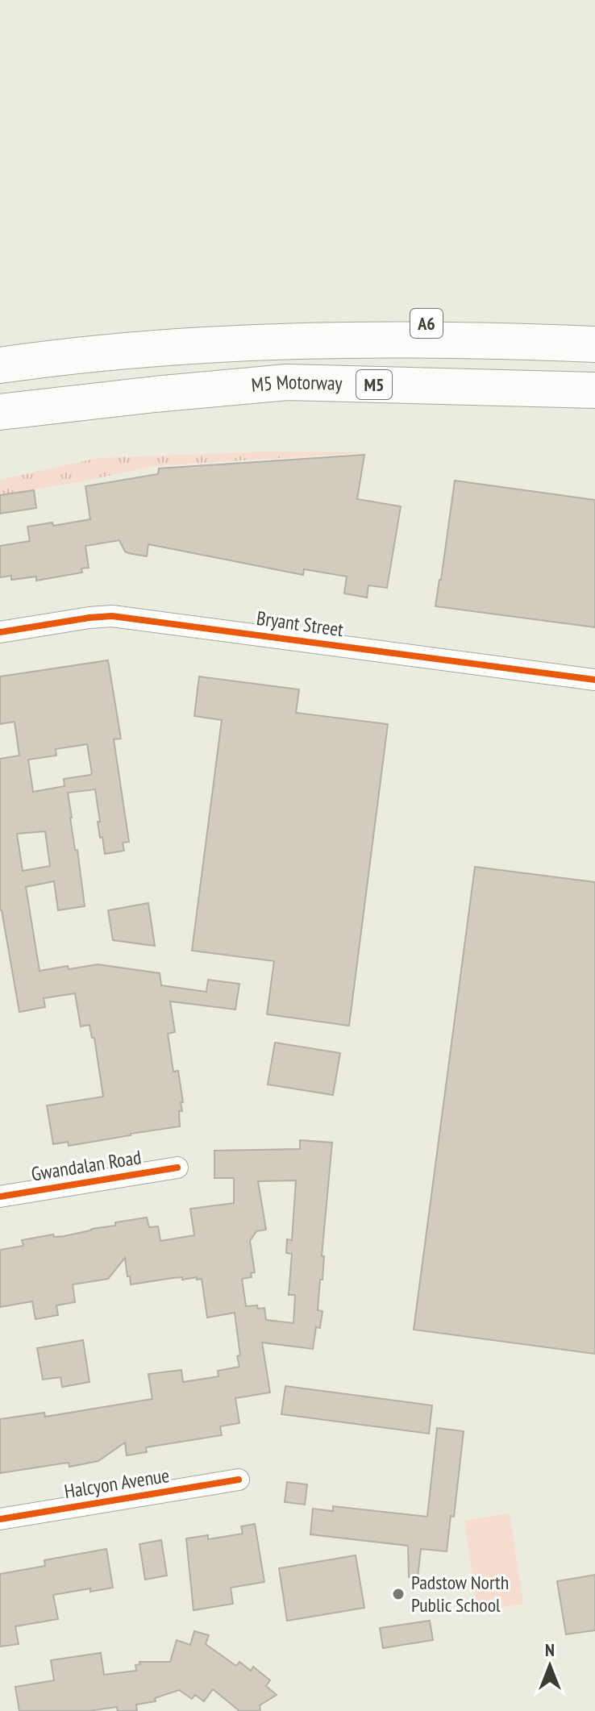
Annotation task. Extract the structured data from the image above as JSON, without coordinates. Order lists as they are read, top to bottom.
{
  "streets": {
    "highway": ["A6", "M5 Motorway", "M5"],
    "street": ["Bryant Street", "Gwandalan Road", "Halcyon Avenue"]
  },
  "crossings": [
    ["M5 Motorway", "M5"]
  ],
  "places": ["Padstow North Public School"],
  "north": "top"
}
